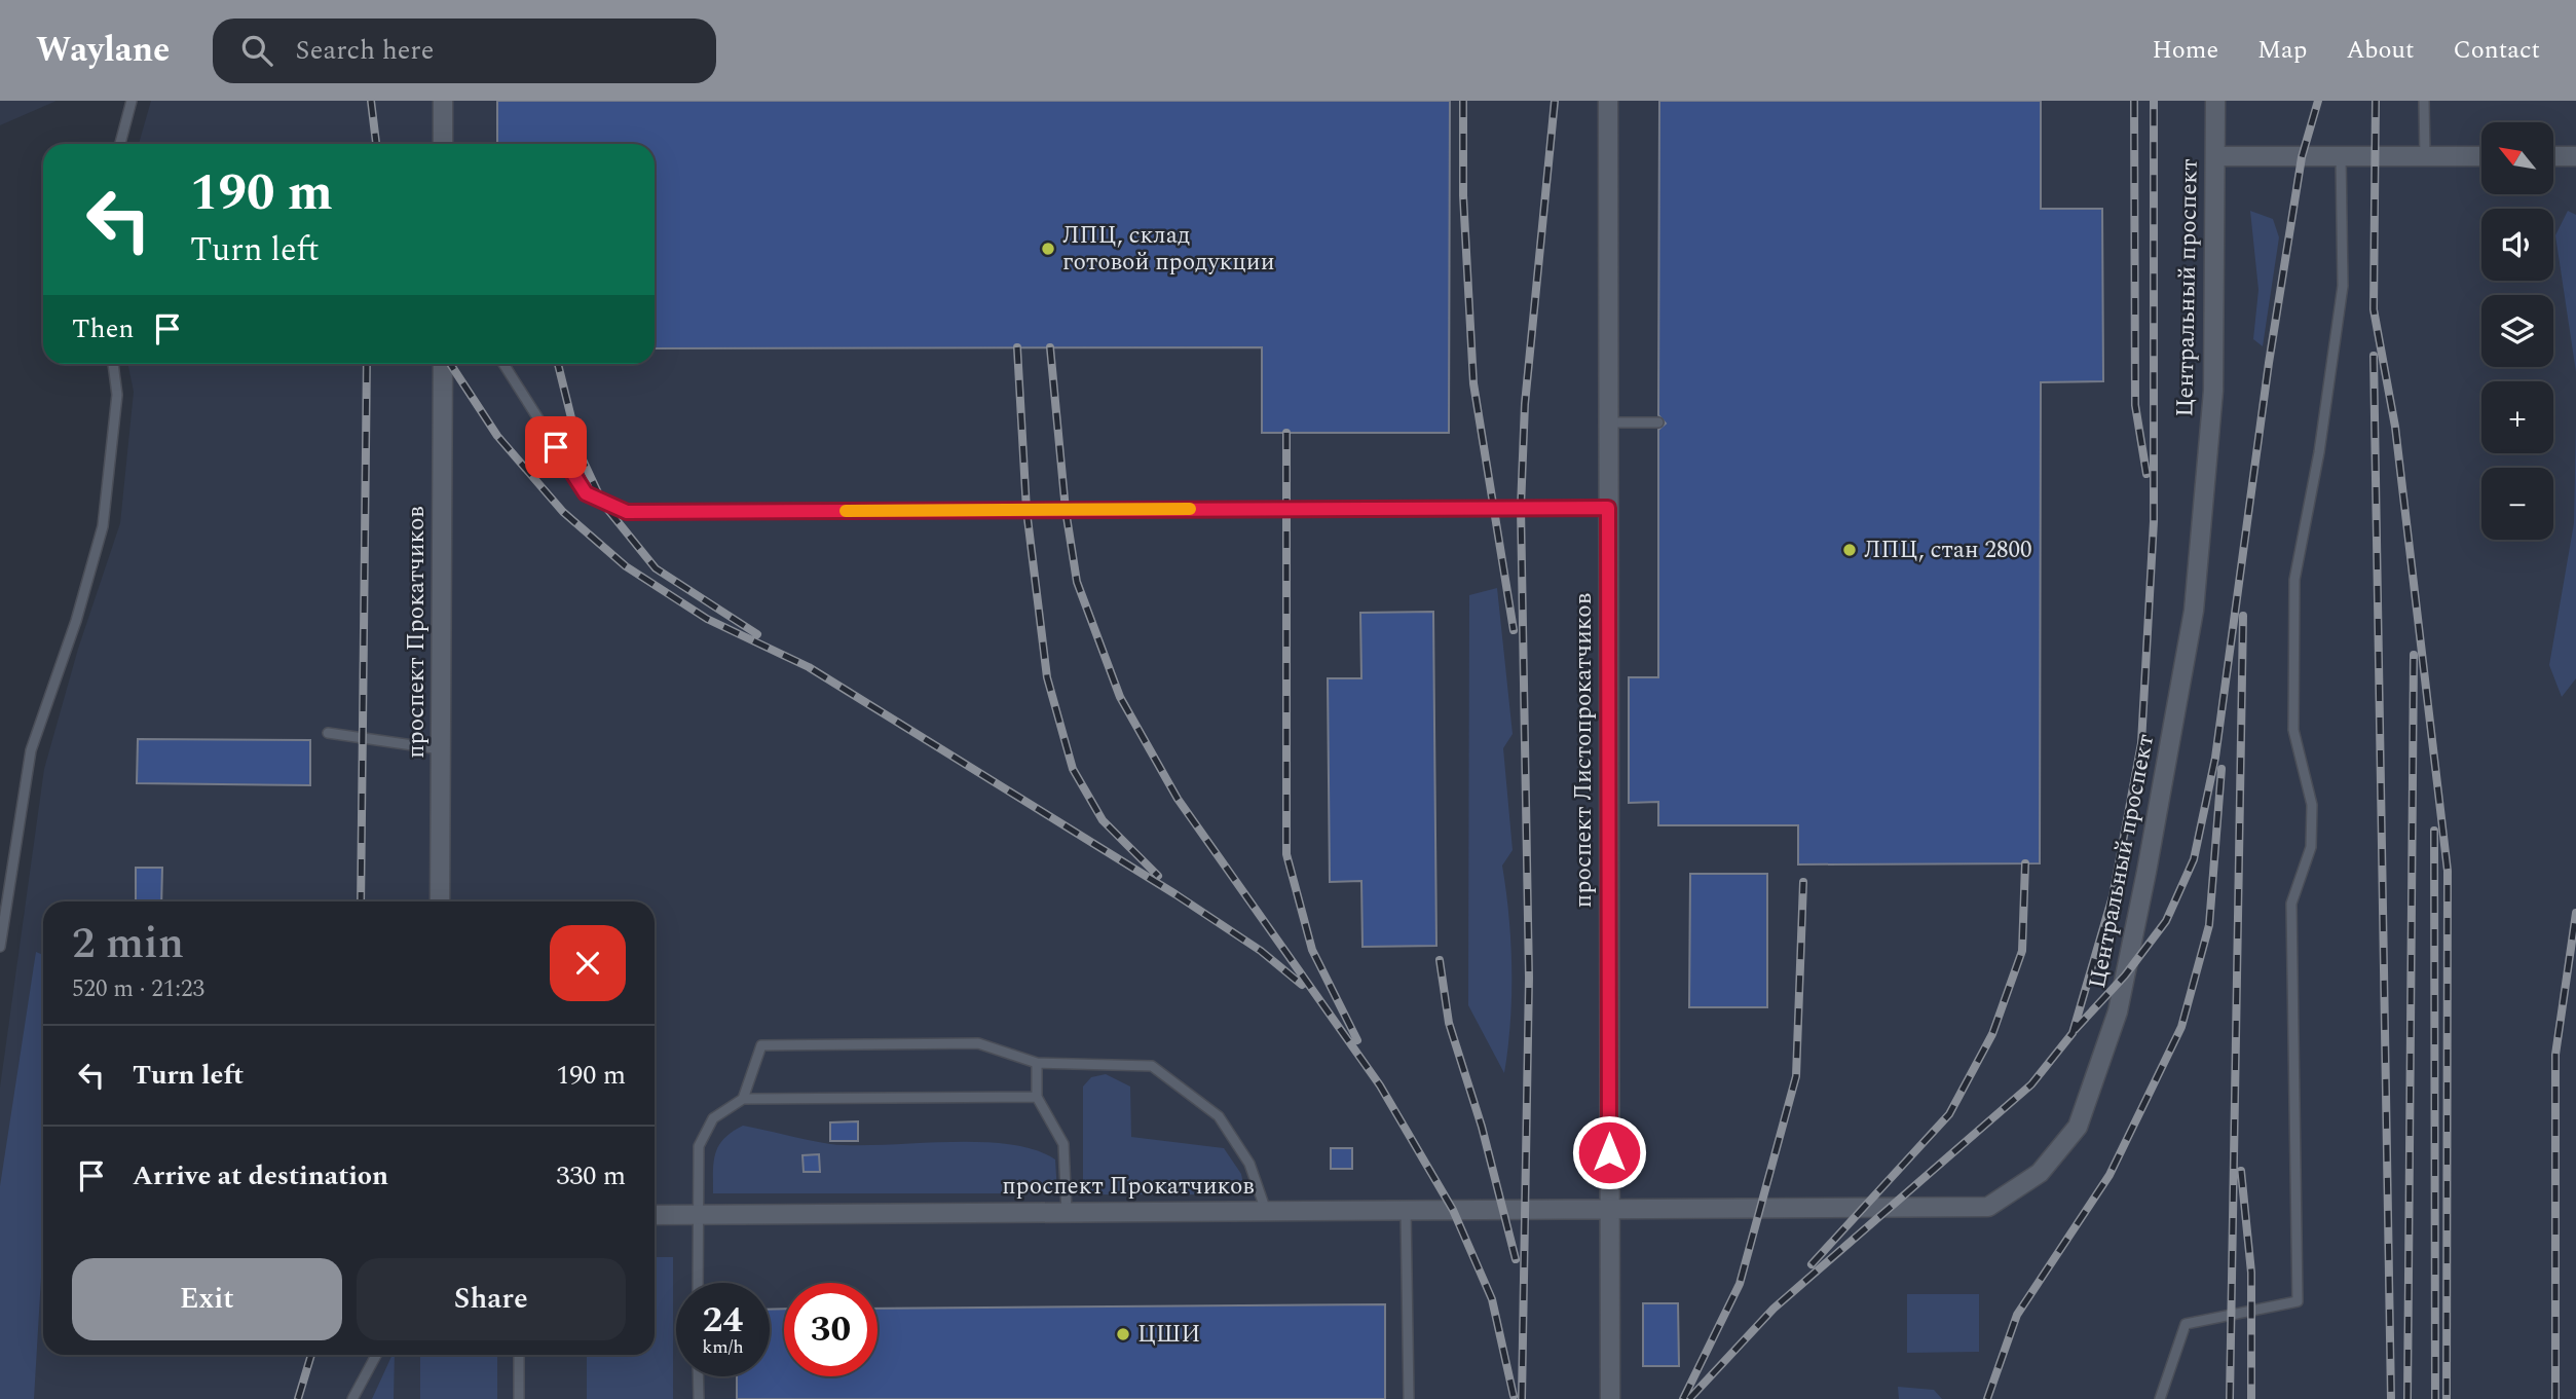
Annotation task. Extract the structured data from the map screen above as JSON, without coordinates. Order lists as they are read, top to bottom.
{
  "streets": {
    "street": ["Центральный проспект", "проспект Прокатчиков", "проспект Листопрокатчиков"]
  },
  "crossings": [
    ["Центральный проспект", "проспект Прокатчиков"],
    ["Центральный проспект", "проспект Листопрокатчиков"],
    ["проспект Прокатчиков", "проспект Листопрокатчиков"]
  ],
  "places": ["ЛПЦ, склад готовой продукции", "ЛПЦ, стан 2800", "ЦШИ"],
  "north": "top left",
  "page": {
    "header": "Waylane",
    "search": "Search here",
    "nav": [
      "Home",
      "Map",
      "About",
      "Contact"
    ],
    "map_buttons": ["+", "−"],
    "turn": ["190 m", "Turn left"],
    "then": "Then",
    "heading": ["2 min", "520 m · 21:23"],
    "list": [
      {
        "name": "Turn left",
        "value": "190 m"
      },
      {
        "name": "Arrive at destination",
        "value": "330 m"
      }
    ],
    "buttons": ["Exit", "Share"],
    "speed": "24 km/h",
    "limit": "30"
  }
}
